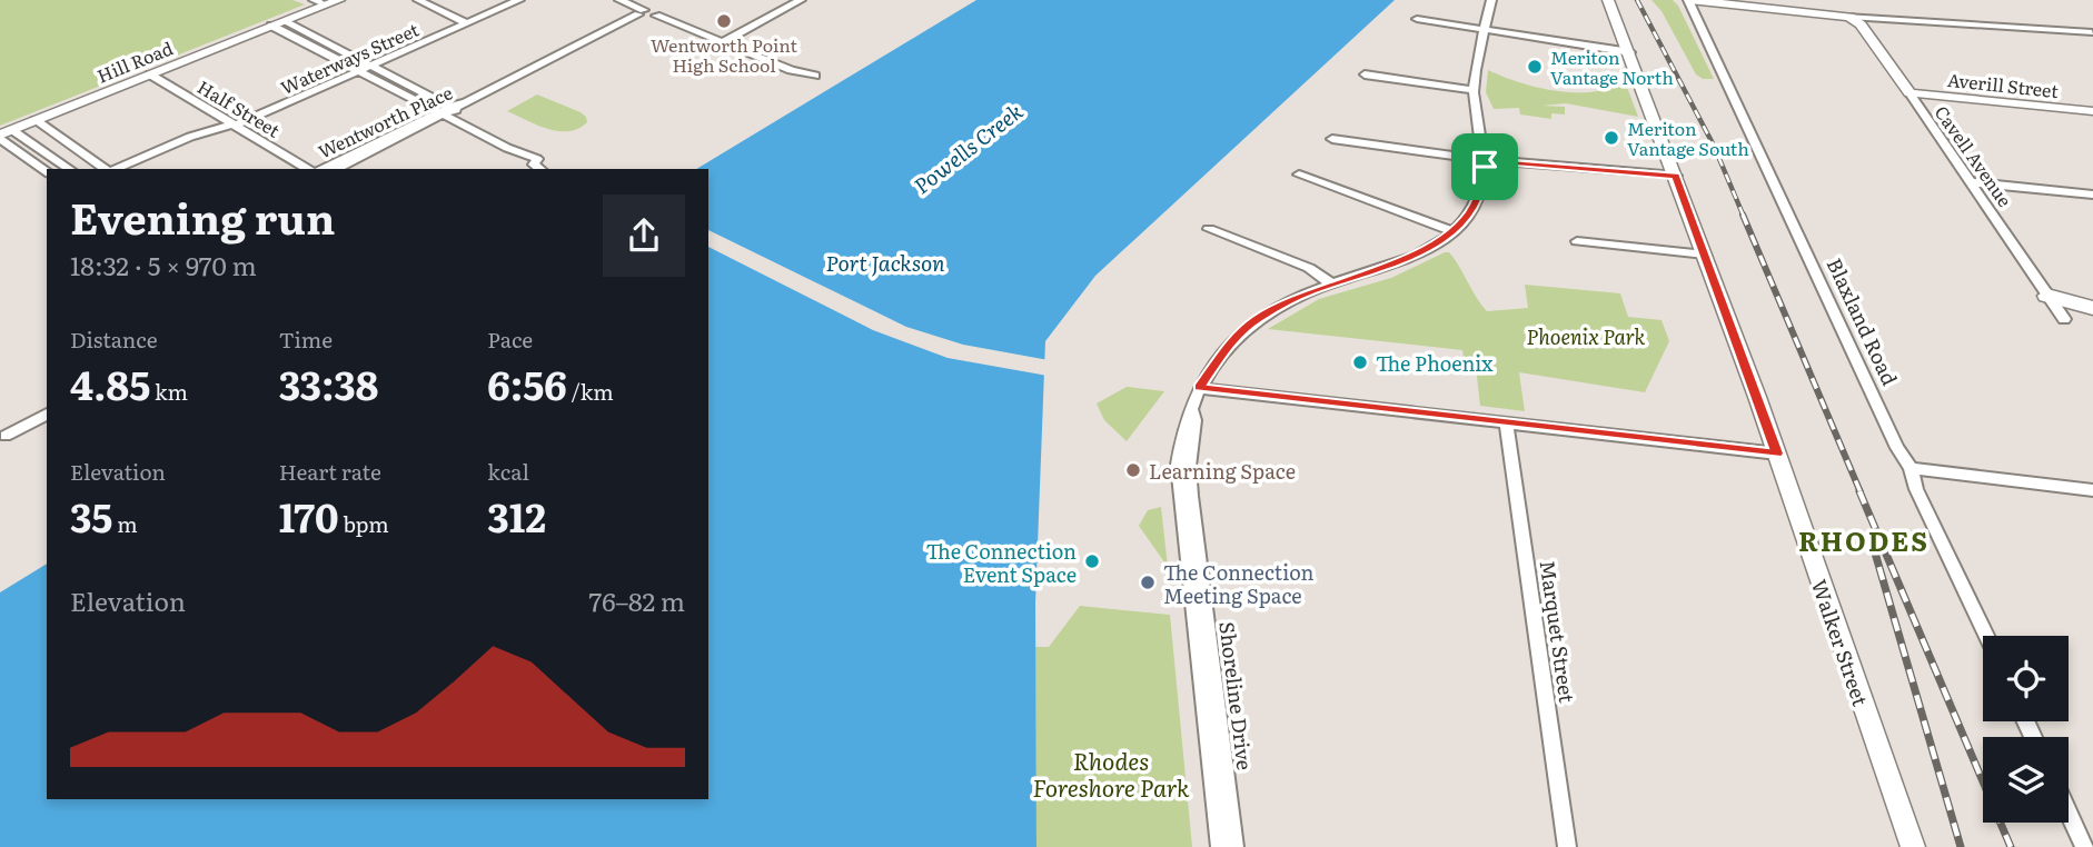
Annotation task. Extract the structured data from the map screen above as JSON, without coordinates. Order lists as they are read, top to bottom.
{
  "streets": {
    "street": [
      "Waterways Street",
      "Hill Road",
      "Averill Street",
      "Half Street",
      "Wentworth Place",
      "Cavell Avenue",
      "Blaxland Road",
      "Marquet Street",
      "Walker Street",
      "Shoreline Drive"
    ]
  },
  "crossings": [
    ["Waterways Street", "Half Street"],
    ["Hill Road", "Half Street"],
    ["Averill Street", "Cavell Avenue"]
  ],
  "districts": ["RHODES"],
  "water": ["Powells Creek", "Port Jackson"],
  "parks": ["Phoenix Park", "Rhodes Foreshore Park"],
  "places": [
    "Wentworth Point High School",
    "Meriton Vantage North",
    "Meriton Vantage South",
    "The Phoenix",
    "Learning Space",
    "The Connection Event Space",
    "The Connection Meeting Space"
  ],
  "page": {
    "heading": ["Evening run", "18:32 · 5 × 970 m"],
    "stats": [
      ["Distance", "4.85 km"],
      ["Time", "33:38"],
      ["Pace", "6:56 /km"],
      ["Elevation", "35 m"],
      ["Heart rate", "170 bpm"],
      ["kcal", "312"]
    ],
    "chart": ["Elevation", "76–82 m"]
  }
}
